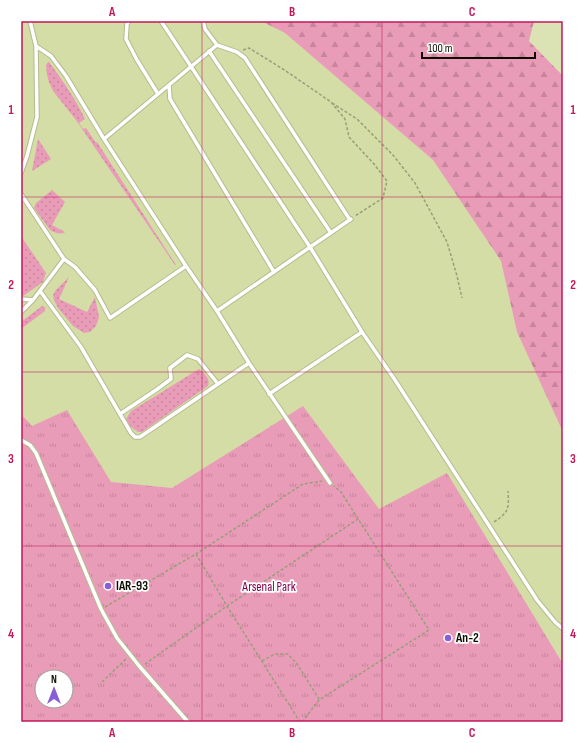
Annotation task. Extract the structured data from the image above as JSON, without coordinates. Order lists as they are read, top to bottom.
{
  "parks": ["Arsenal Park"],
  "places": ["IAR-93", "An-2"],
  "scale_bar": "100 m",
  "north": "top",
  "grid": {
    "columns": ["A", "B", "C"],
    "rows": [
      "1",
      "2",
      "3",
      "4"
    ]
  }
}
